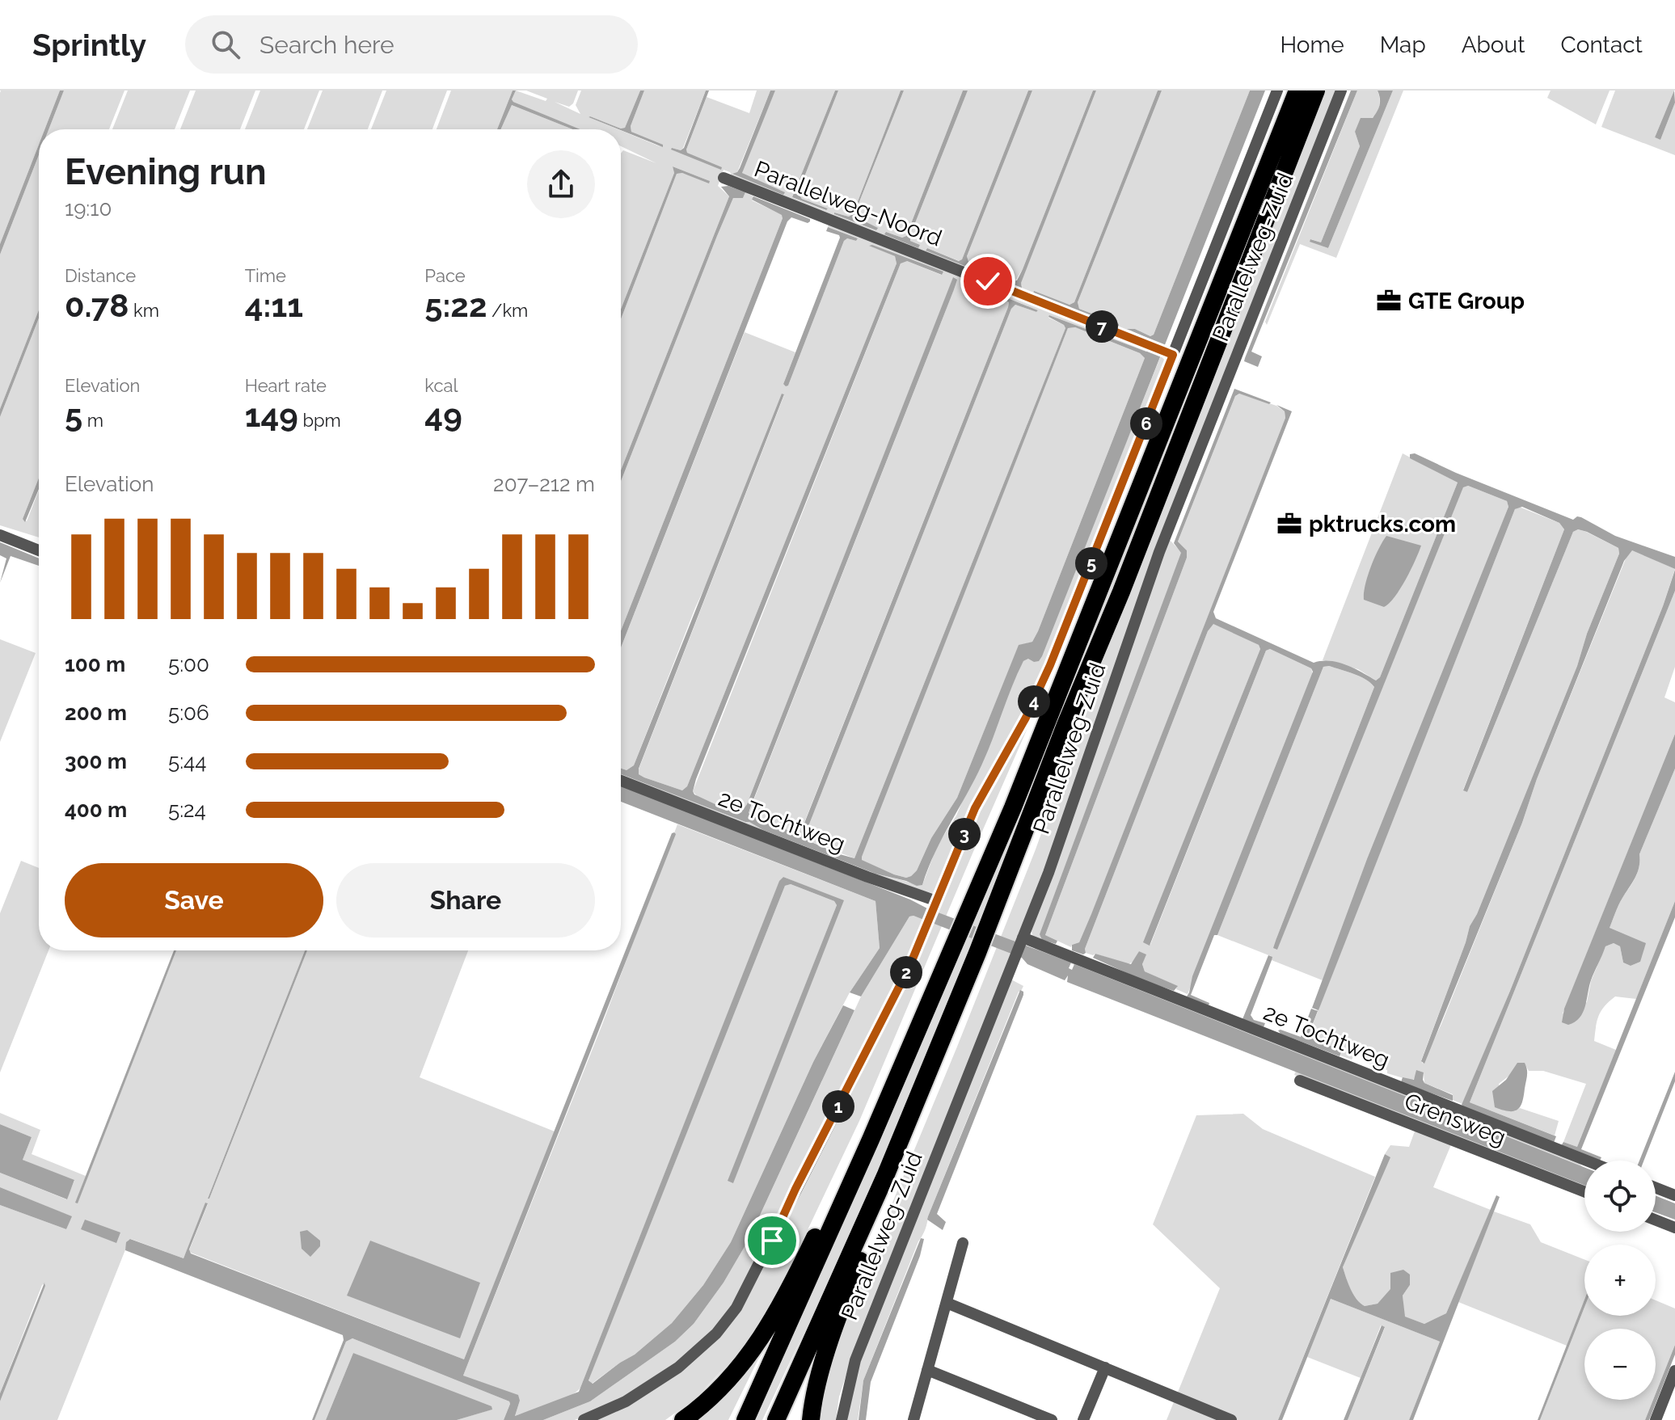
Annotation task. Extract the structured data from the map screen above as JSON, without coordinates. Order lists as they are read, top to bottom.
{
  "streets": {
    "street": [
      "Parallelweg-Noord",
      "Parallelweg-Zuid",
      "2e Tochtweg",
      "Grensweg"
    ]
  },
  "crossings": [
    ["Parallelweg-Zuid", "2e Tochtweg"]
  ],
  "places": {
    "office": ["GTE Group", "pktrucks.com"]
  },
  "page": {
    "header": "Sprintly",
    "search": "Search here",
    "nav": [
      "Home",
      "Map",
      "About",
      "Contact"
    ],
    "heading": ["Evening run", "19:10"],
    "stats": [
      ["Distance", "0.78 km"],
      ["Time", "4:11"],
      ["Pace", "5:22 /km"],
      ["Elevation", "5 m"],
      ["Heart rate", "149 bpm"],
      ["kcal", "49"]
    ],
    "pins": [
      "7",
      "6",
      "5",
      "4",
      "3",
      "2",
      "1"
    ],
    "chart": ["Elevation", "207–212 m"],
    "list": [
      {
        "name": "100 m",
        "note": "5:00"
      },
      {
        "name": "200 m",
        "note": "5:06"
      },
      {
        "name": "300 m",
        "note": "5:44"
      },
      {
        "name": "400 m",
        "note": "5:24"
      }
    ],
    "buttons": ["Save", "Share"],
    "map_buttons": ["+", "−"]
  }
}
